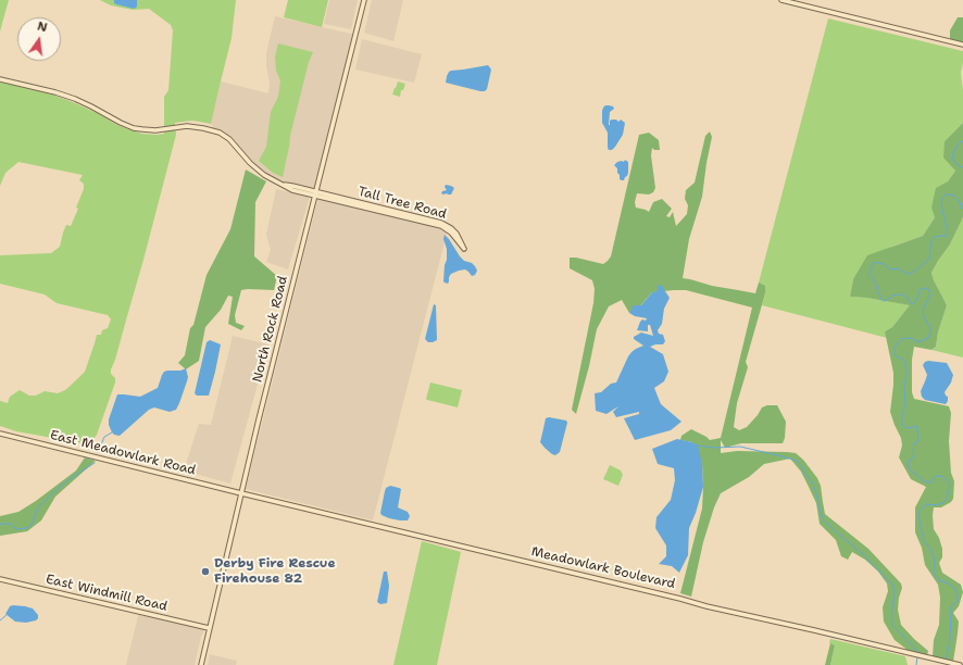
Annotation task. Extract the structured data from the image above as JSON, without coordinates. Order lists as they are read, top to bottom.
{
  "streets": {
    "street": [
      "Tall Tree Road",
      "North Rock Road",
      "East Meadowlark Road",
      "Meadowlark Boulevard",
      "East Windmill Road"
    ]
  },
  "crossings": [
    ["Tall Tree Road", "North Rock Road"],
    ["North Rock Road", "East Meadowlark Road"],
    ["North Rock Road", "Meadowlark Boulevard"],
    ["North Rock Road", "East Windmill Road"],
    ["East Meadowlark Road", "Meadowlark Boulevard"]
  ],
  "places": ["Derby Fire Rescue Firehouse 82"],
  "north": "top"
}
